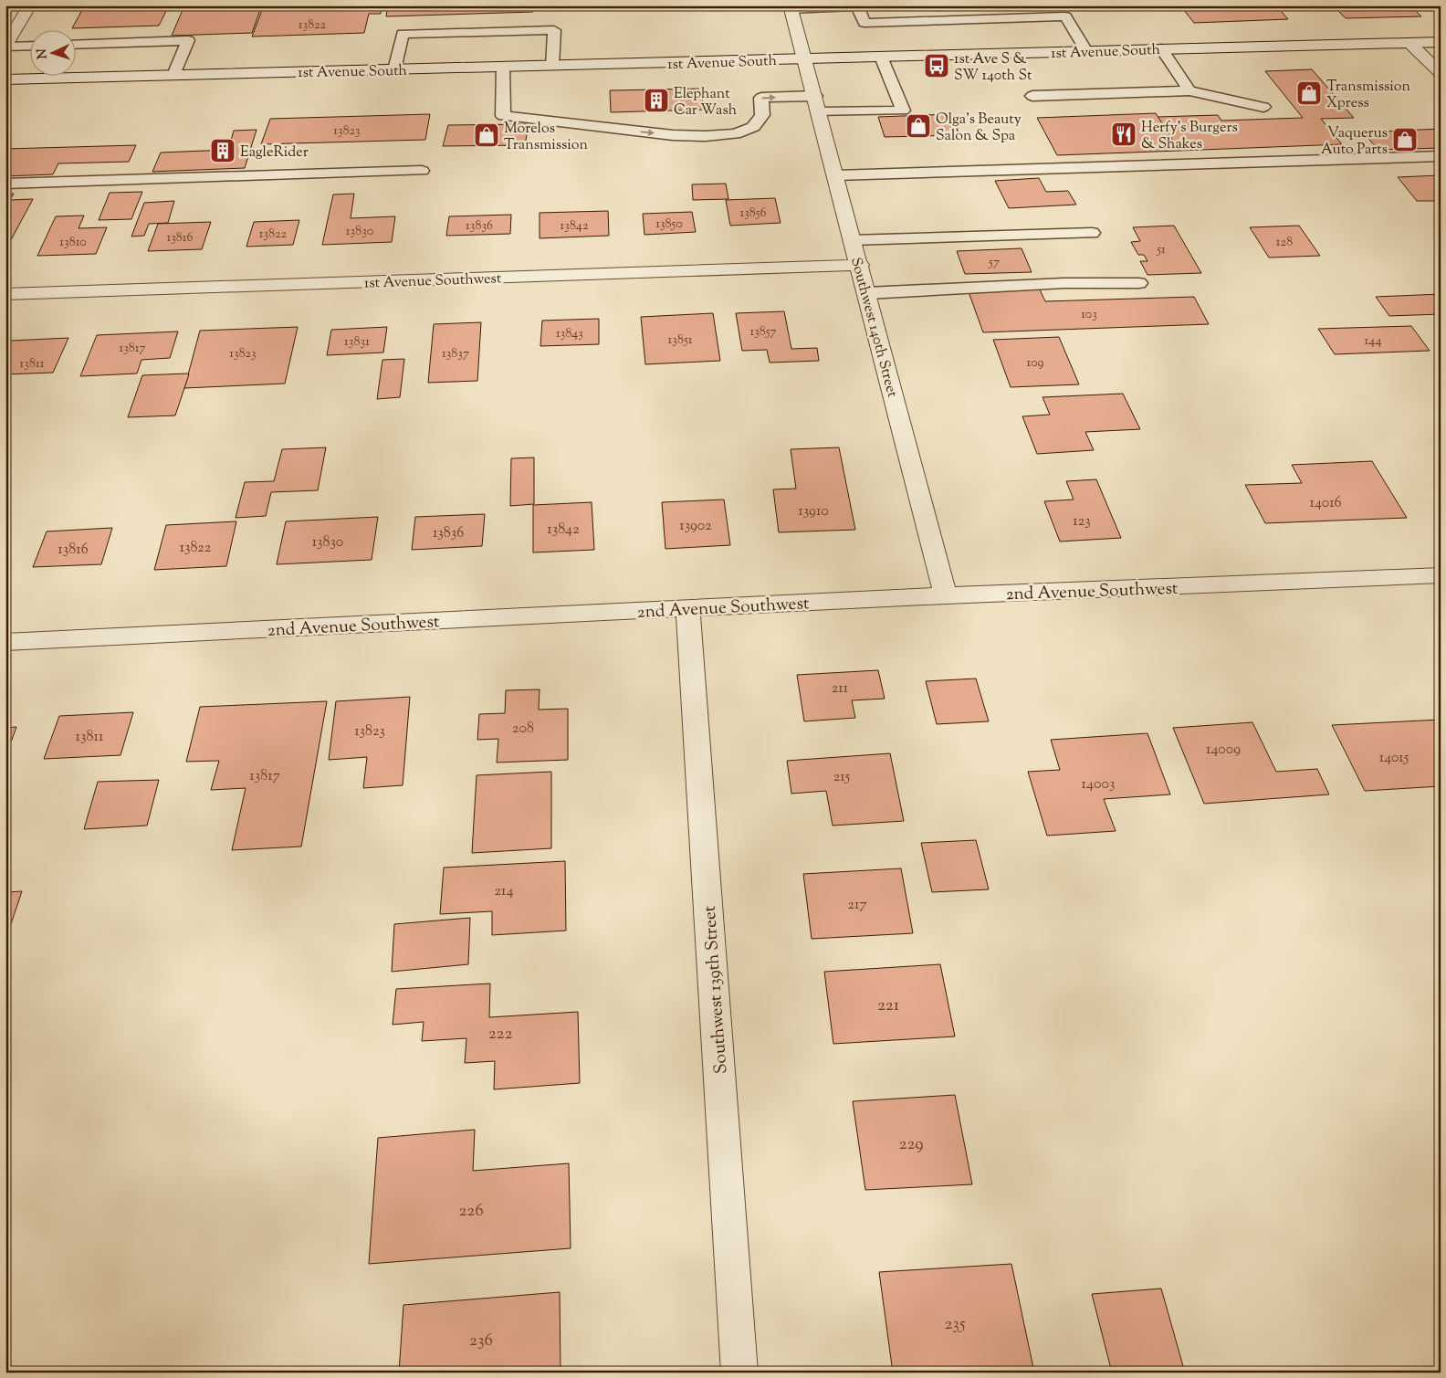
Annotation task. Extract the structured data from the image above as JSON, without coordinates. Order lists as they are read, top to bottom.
{
  "streets": {
    "street": [
      "1st Avenue South",
      "1st Avenue Southwest",
      "Southwest 140th Street",
      "2nd Avenue Southwest",
      "Southwest 139th Street"
    ]
  },
  "crossings": [
    ["1st Avenue South", "Southwest 140th Street"],
    ["1st Avenue Southwest", "Southwest 140th Street"],
    ["Southwest 140th Street", "2nd Avenue Southwest"],
    ["2nd Avenue Southwest", "Southwest 139th Street"]
  ],
  "places": {
    "bus stop": ["1st Ave S & SW 140th St"],
    "shop": [
      "Transmission Xpress",
      "Olga's Beauty Salon & Spa",
      "Morelos Transmission",
      "Vaquerus Auto Parts"
    ],
    "building": ["Elephant Car Wash", "EagleRider"],
    "restaurant": ["Herfy's Burgers & Shakes"]
  },
  "house_numbers": [
    "13822",
    "13823",
    "13856",
    "13850",
    "13836",
    "13842",
    "13830",
    "13822",
    "13816",
    "13810",
    "128",
    "51",
    "57",
    "103",
    "13857",
    "13843",
    "13851",
    "144",
    "13831",
    "13817",
    "13823",
    "13837",
    "109",
    "13811",
    "14016",
    "13910",
    "123",
    "13902",
    "13842",
    "13836",
    "13830",
    "13822",
    "13816",
    "211",
    "208",
    "13823",
    "13811",
    "14009",
    "14015",
    "13817",
    "215",
    "14003",
    "214",
    "217",
    "221",
    "222",
    "229",
    "226",
    "235",
    "236"
  ],
  "north": "left"
}
